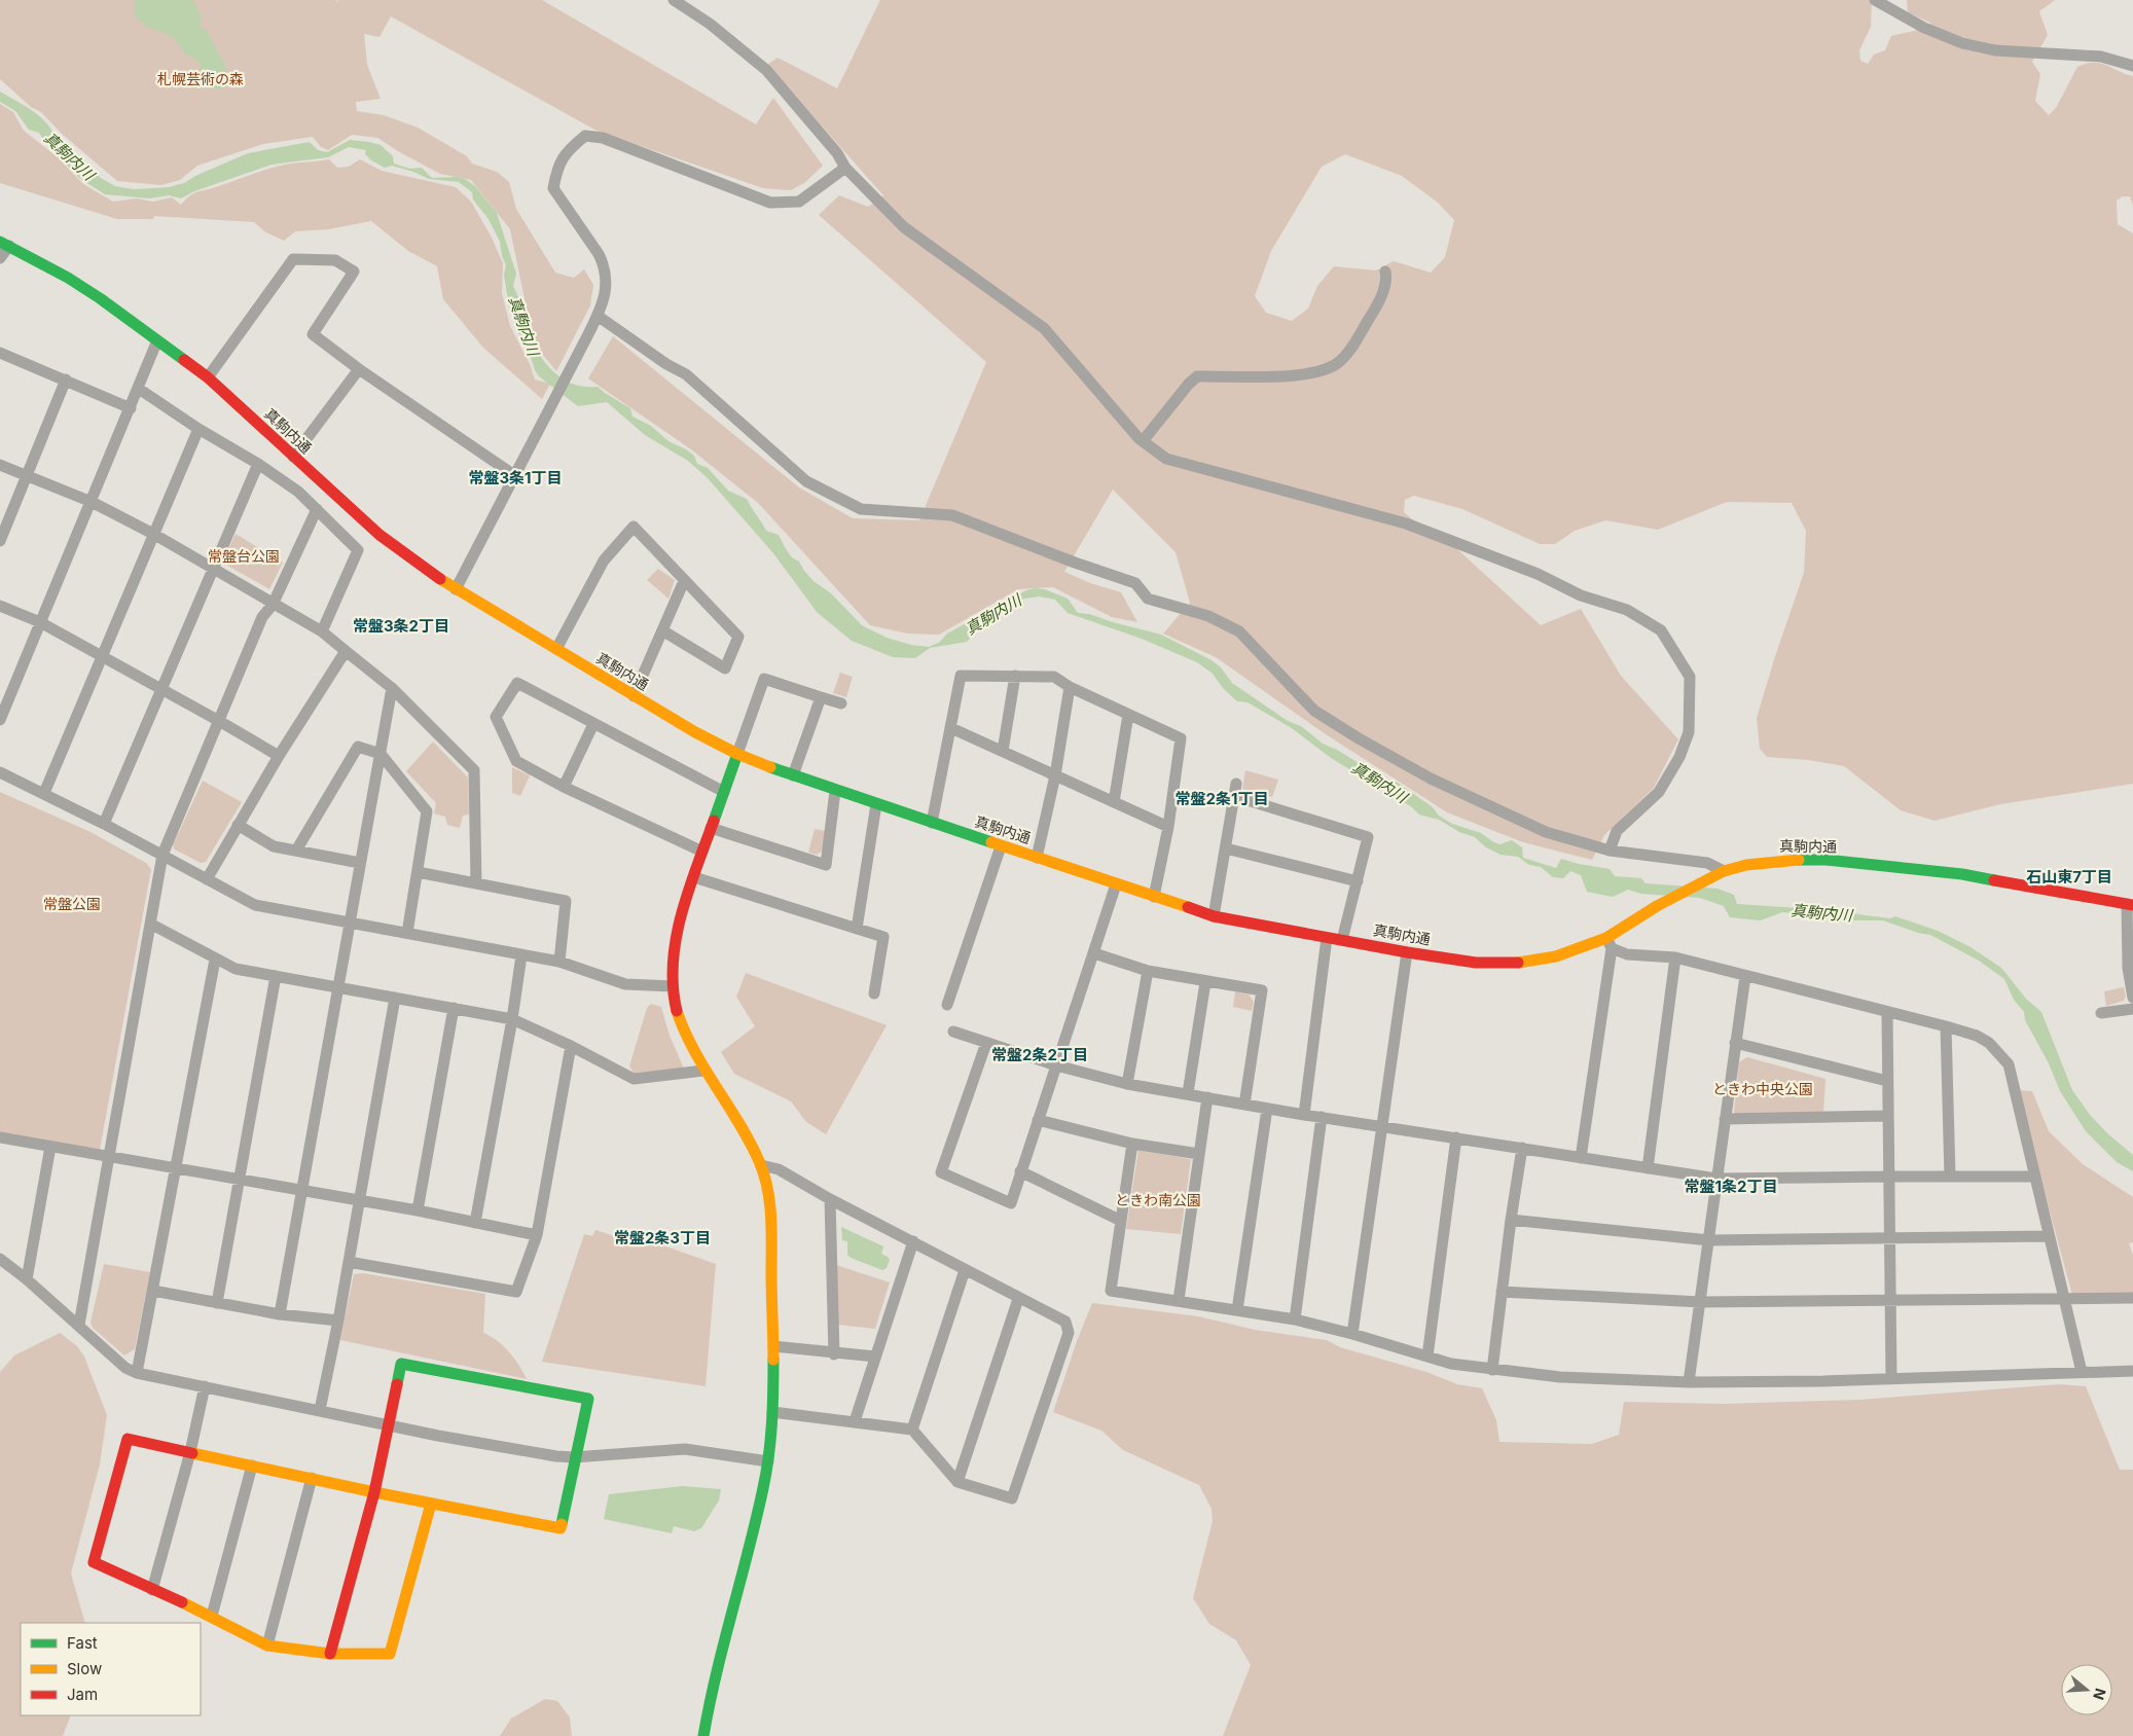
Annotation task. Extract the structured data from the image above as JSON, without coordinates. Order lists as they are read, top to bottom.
{
  "streets": {
    "main road": ["真駒内通"]
  },
  "districts": [
    "常盤3条1丁目",
    "常盤3条2丁目",
    "常盤2条1丁目",
    "石山東7丁目",
    "常盤2条2丁目",
    "常盤1条2丁目",
    "常盤2条3丁目"
  ],
  "water": ["真駒内川"],
  "parks": [
    "札幌芸術の森",
    "常盤台公園",
    "常盤公園",
    "ときわ中央公園",
    "ときわ南公園"
  ],
  "legend": ["Fast", "Slow", "Jam"],
  "north": "right"
}
